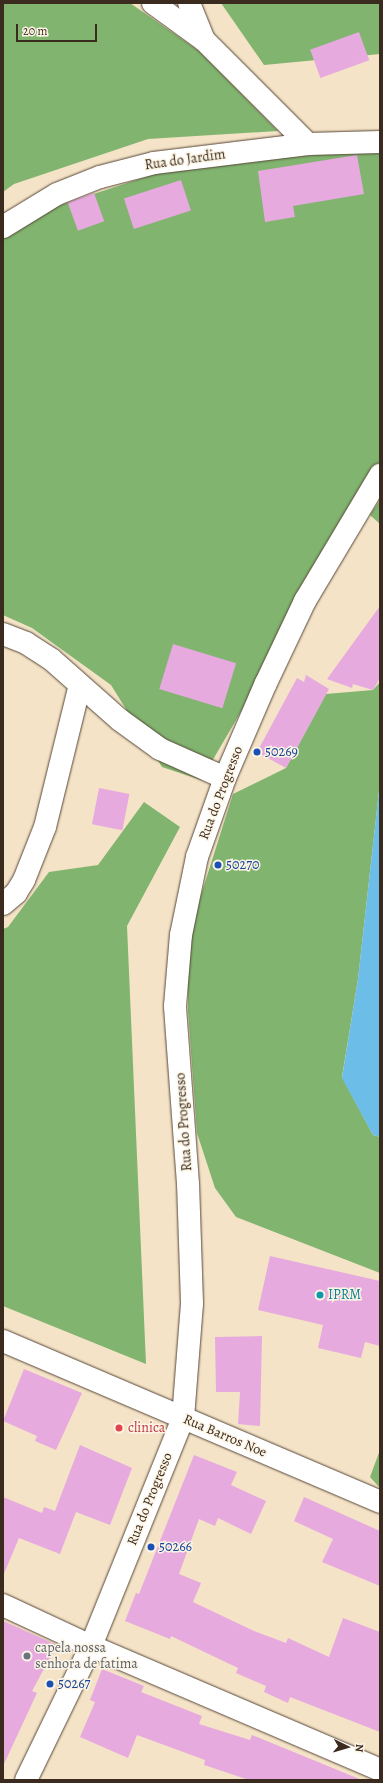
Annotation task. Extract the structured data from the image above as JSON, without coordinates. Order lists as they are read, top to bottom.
{
  "streets": {
    "street": ["Rua do Jardim", "Rua do Progresso", "Rua Barros Noe"]
  },
  "crossings": [
    ["Rua do Progresso", "Rua Barros Noe"]
  ],
  "places": [
    "50269",
    "50270",
    "IPRM",
    "clinica",
    "50266",
    "capela nossa senhora de fatima",
    "50267"
  ],
  "scale_bar": "20 m",
  "north": "right"
}
